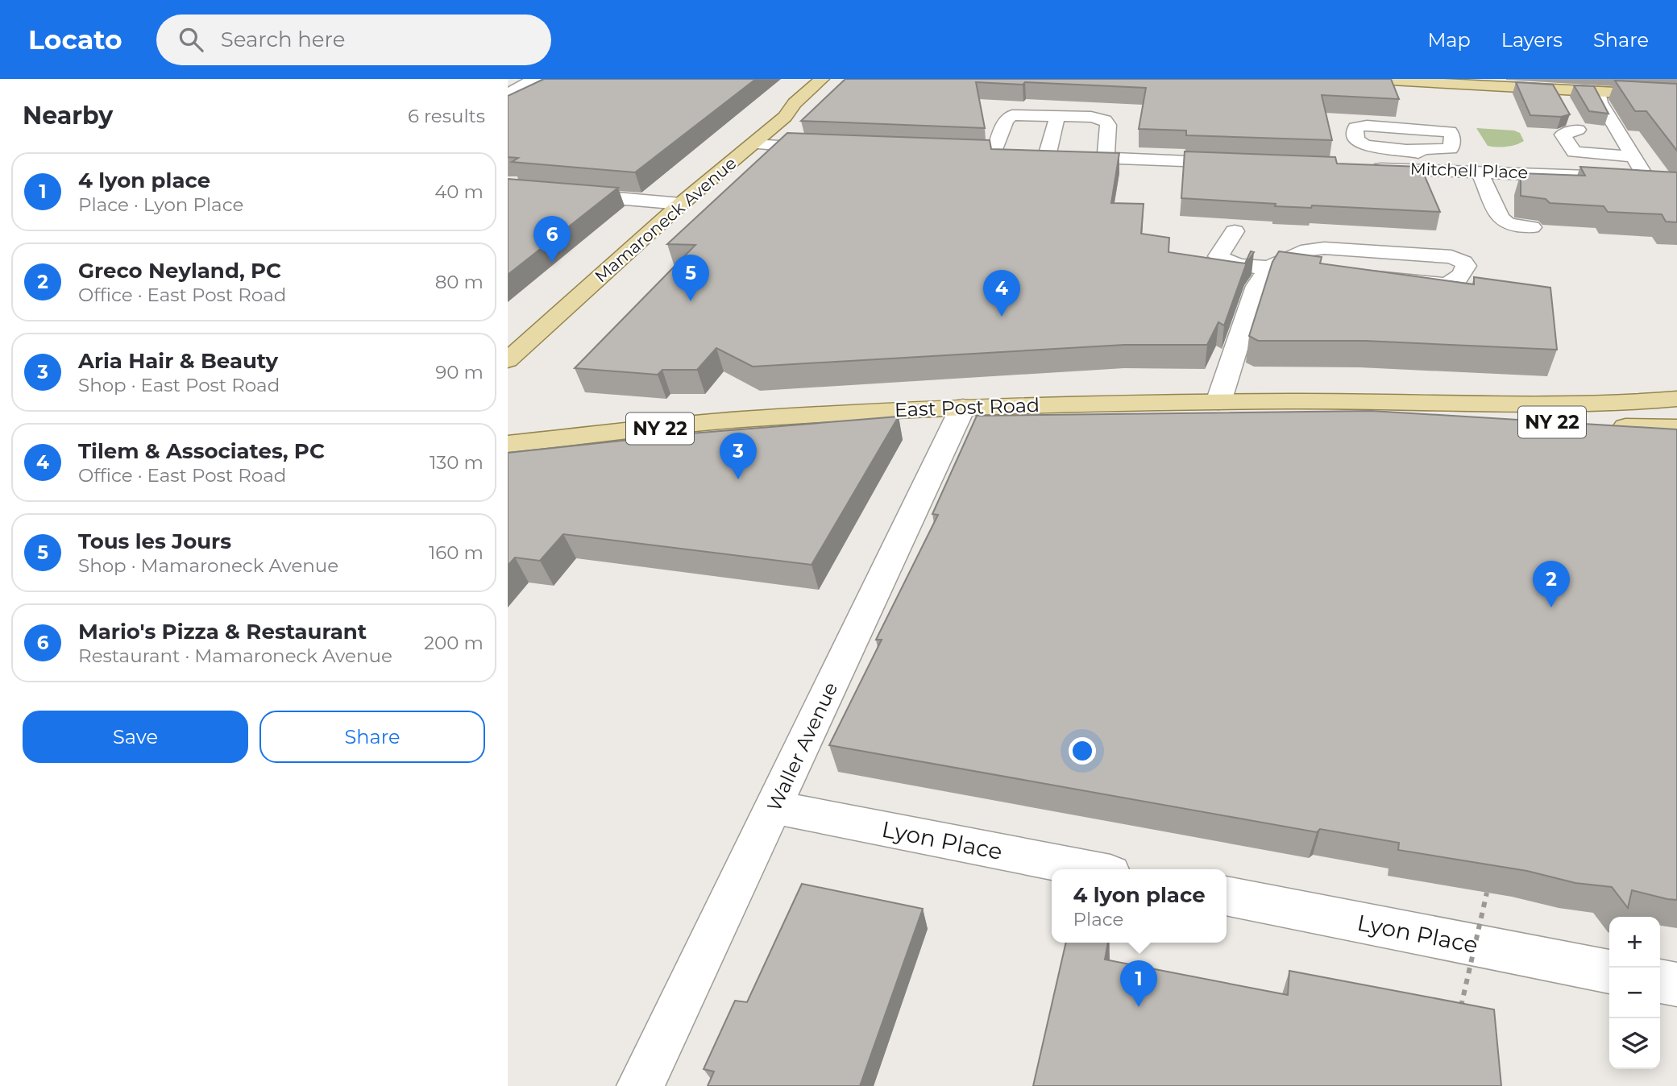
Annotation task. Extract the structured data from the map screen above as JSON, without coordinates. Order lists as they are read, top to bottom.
{
  "streets": {
    "main road": ["Mamaroneck Avenue", "East Post Road", "NY 22"],
    "street": ["Mitchell Place", "Waller Avenue", "Lyon Place"]
  },
  "crossings": [
    ["East Post Road", "Waller Avenue"],
    ["Waller Avenue", "Lyon Place"]
  ],
  "page": {
    "header": "Locato",
    "search": "Search here",
    "nav": ["Map", "Layers", "Share"],
    "heading": ["Nearby", "6 results"],
    "list": [
      {
        "mark": "1",
        "name": "4 lyon place",
        "note": "Place · Lyon Place",
        "value": "40 m"
      },
      {
        "mark": "2",
        "name": "Greco Neyland, PC",
        "note": "Office · East Post Road",
        "value": "80 m"
      },
      {
        "mark": "3",
        "name": "Aria Hair & Beauty",
        "note": "Shop · East Post Road",
        "value": "90 m"
      },
      {
        "mark": "4",
        "name": "Tilem & Associates, PC",
        "note": "Office · East Post Road",
        "value": "130 m"
      },
      {
        "mark": "5",
        "name": "Tous les Jours",
        "note": "Shop · Mamaroneck Avenue",
        "value": "160 m"
      },
      {
        "mark": "6",
        "name": "Mario's Pizza & Restaurant",
        "note": "Restaurant · Mamaroneck Avenue",
        "value": "200 m"
      }
    ],
    "pins": [
      "6",
      "5",
      "4",
      "3",
      "2",
      "1"
    ],
    "buttons": ["Save", "Share"],
    "popup": ["4 lyon place", "Place"],
    "map_buttons": ["+", "−"]
  }
}
